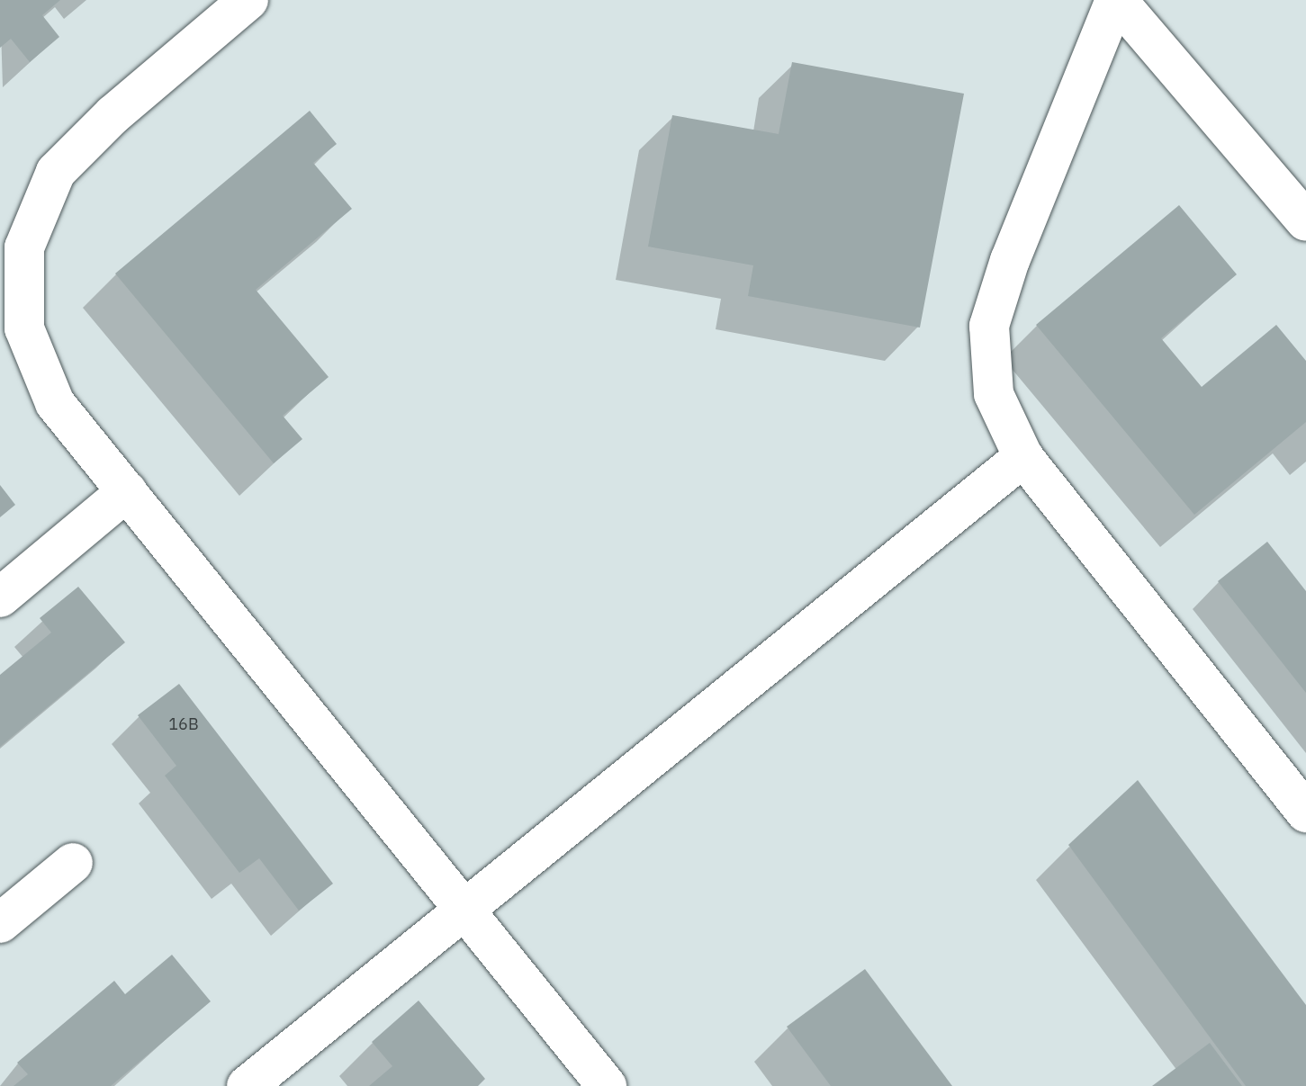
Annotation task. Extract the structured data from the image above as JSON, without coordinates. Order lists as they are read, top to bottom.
{
  "house_numbers": ["16B"]
}
